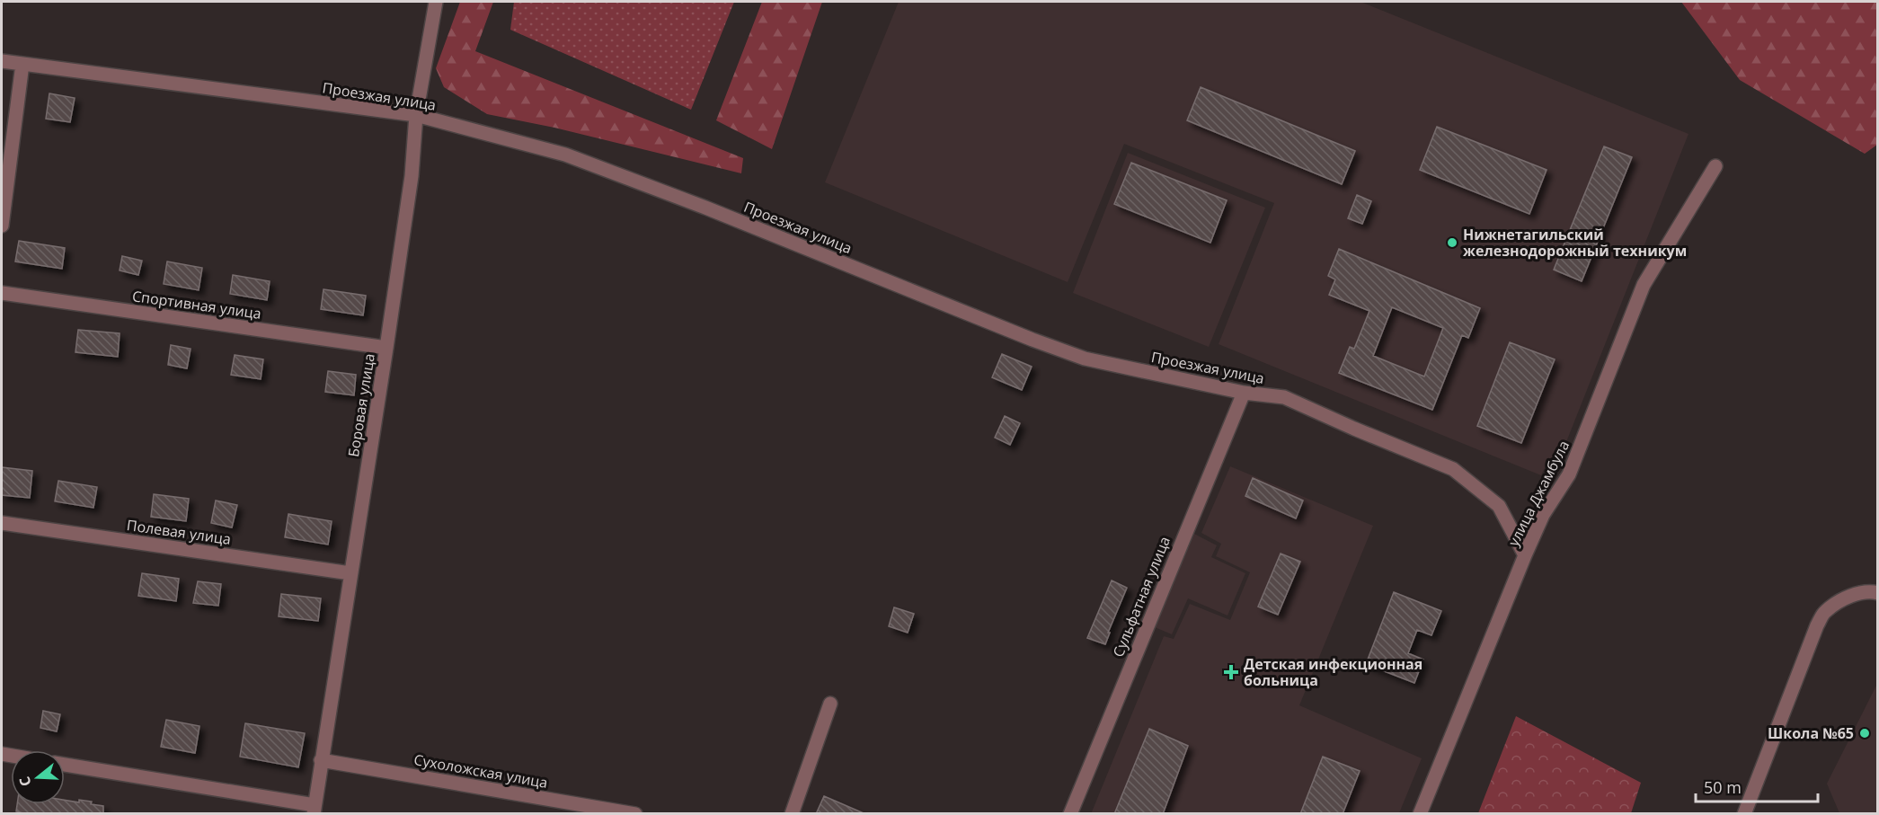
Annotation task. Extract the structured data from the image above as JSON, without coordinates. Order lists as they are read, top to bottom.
{
  "streets": {
    "street": [
      "Проезжая улица",
      "Спортивная улица",
      "Боровая улица",
      "улица Джамбула",
      "Полевая улица",
      "Сульфатная улица",
      "Сухоложская улица"
    ]
  },
  "crossings": [
    ["Проезжая улица", "Боровая улица"],
    ["Проезжая улица", "улица Джамбула"],
    ["Проезжая улица", "Сульфатная улица"],
    ["Спортивная улица", "Боровая улица"],
    ["Боровая улица", "Полевая улица"],
    ["Боровая улица", "Сухоложская улица"]
  ],
  "places": {
    "other": ["Нижнетагильский железнодорожный техникум", "Школа №65"],
    "health": ["Детская инфекционная больница"]
  },
  "scale_bar": "50 m",
  "north": "left"
}
